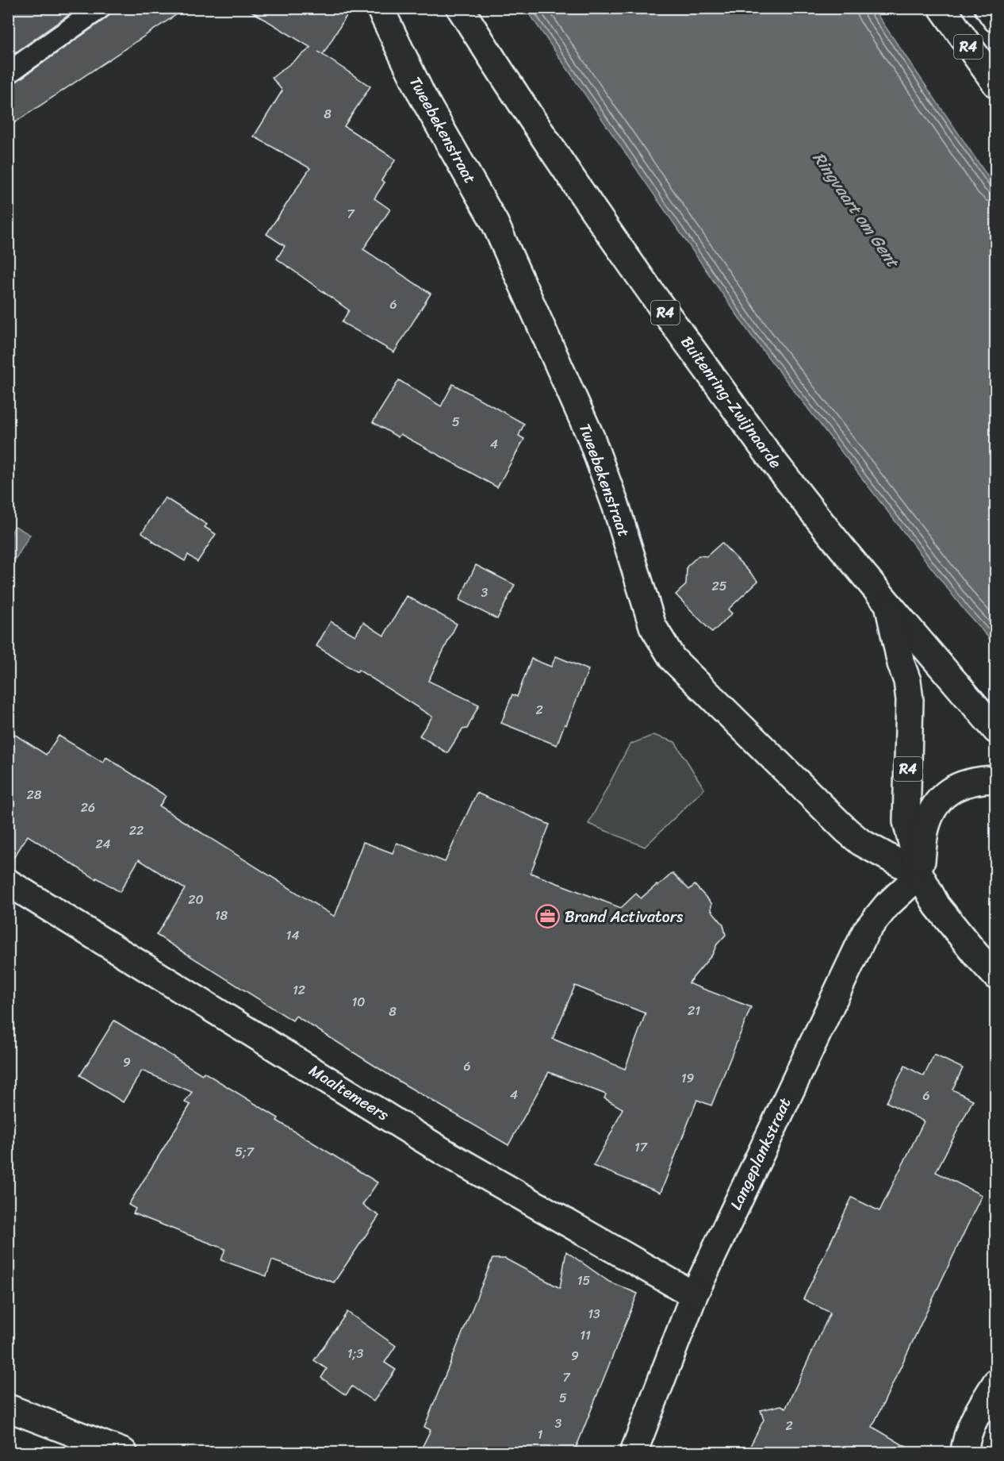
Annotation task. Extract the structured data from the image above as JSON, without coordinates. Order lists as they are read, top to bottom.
{
  "streets": {
    "main road": [
      "R4",
      "Tweebekenstraat",
      "Buitenring-Zwijnaarde",
      "Maaltemeers",
      "Langeplankstraat"
    ]
  },
  "crossings": [
    ["R4", "Tweebekenstraat"],
    ["R4", "Buitenring-Zwijnaarde"],
    ["R4", "Langeplankstraat"],
    ["Tweebekenstraat", "Langeplankstraat"],
    ["Maaltemeers", "Langeplankstraat"]
  ],
  "water": ["Ringvaart om Gent"],
  "places": {
    "office": ["Brand Activators"]
  },
  "house_numbers": [
    "8",
    "7",
    "6",
    "5",
    "4",
    "25",
    "3",
    "2",
    "28",
    "26",
    "22",
    "24",
    "20",
    "18",
    "14",
    "12",
    "10",
    "21",
    "8",
    "9",
    "6",
    "19",
    "4",
    "6",
    "17",
    "5;7",
    "15",
    "13",
    "11",
    "1;3",
    "9",
    "7",
    "5",
    "3",
    "2",
    "1"
  ]
}
